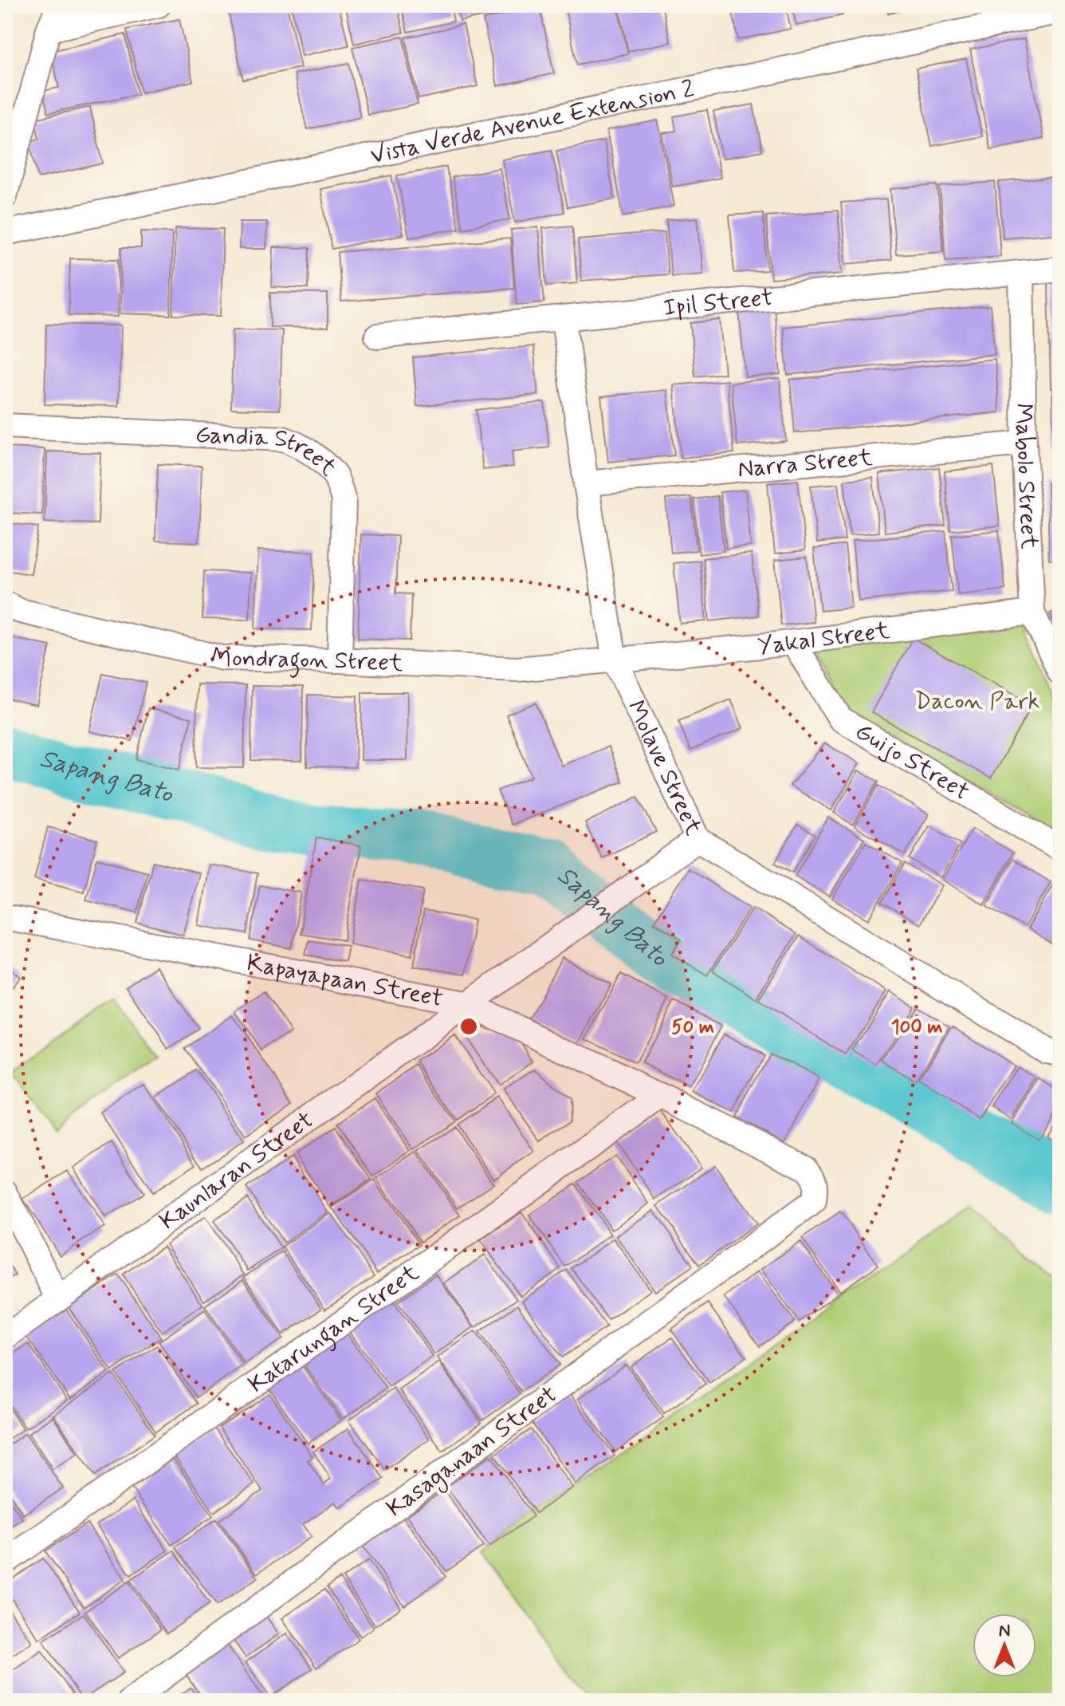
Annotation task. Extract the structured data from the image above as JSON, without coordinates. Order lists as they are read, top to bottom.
{
  "streets": {
    "street": [
      "Vista Verde Avenue Extension 2",
      "Ipil Street",
      "Gandia Street",
      "Narra Street",
      "Mabolo Street",
      "Yakal Street",
      "Mondragon Street",
      "Guijo Street",
      "Molave Street",
      "Kapayapaan Street",
      "Kaunlaran Street",
      "Katarungan Street",
      "Kasaganaan Street"
    ]
  },
  "crossings": [
    ["Ipil Street", "Mabolo Street"],
    ["Ipil Street", "Molave Street"],
    ["Gandia Street", "Mondragon Street"],
    ["Narra Street", "Mabolo Street"],
    ["Narra Street", "Molave Street"],
    ["Mabolo Street", "Yakal Street"],
    ["Yakal Street", "Mondragon Street"],
    ["Yakal Street", "Guijo Street"],
    ["Yakal Street", "Molave Street"],
    ["Mondragon Street", "Molave Street"],
    ["Molave Street", "Kaunlaran Street"],
    ["Kapayapaan Street", "Kaunlaran Street"],
    ["Kapayapaan Street", "Katarungan Street"],
    ["Kapayapaan Street", "Kasaganaan Street"]
  ],
  "water": ["Sapang Bato"],
  "parks": ["Dacon Park"],
  "north": "top",
  "rings": ["50 m", "100 m"]
}
